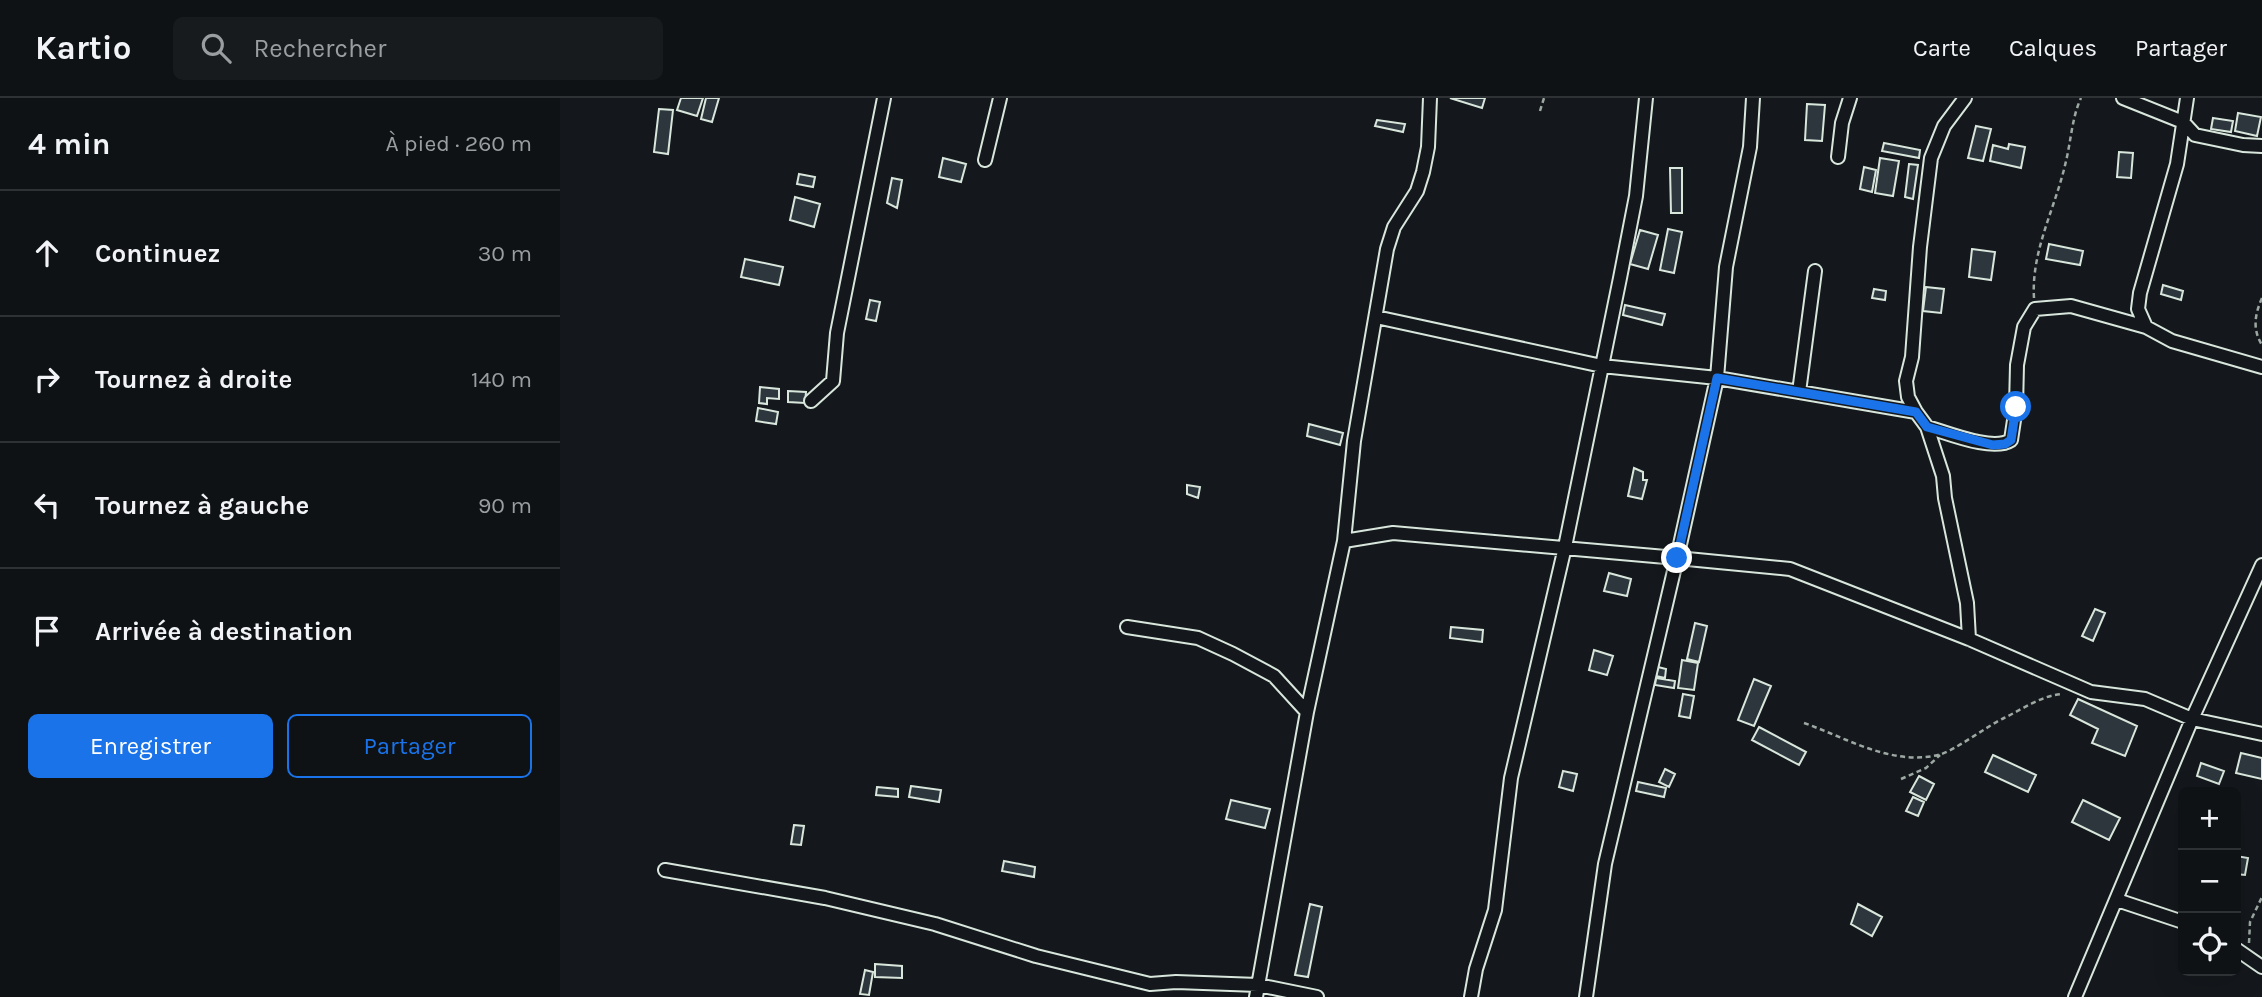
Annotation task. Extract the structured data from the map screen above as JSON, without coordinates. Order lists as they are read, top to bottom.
{
  "page": {
    "header": "Kartio",
    "search": "Rechercher",
    "nav": ["Carte", "Calques", "Partager"],
    "heading": ["4 min", "À pied · 260 m"],
    "list": [
      ["Continuez", "30 m"],
      ["Tournez à droite", "140 m"],
      ["Tournez à gauche", "90 m"],
      "Arrivée à destination"
    ],
    "buttons": ["Enregistrer", "Partager"],
    "map_buttons": ["+", "−"]
  }
}
